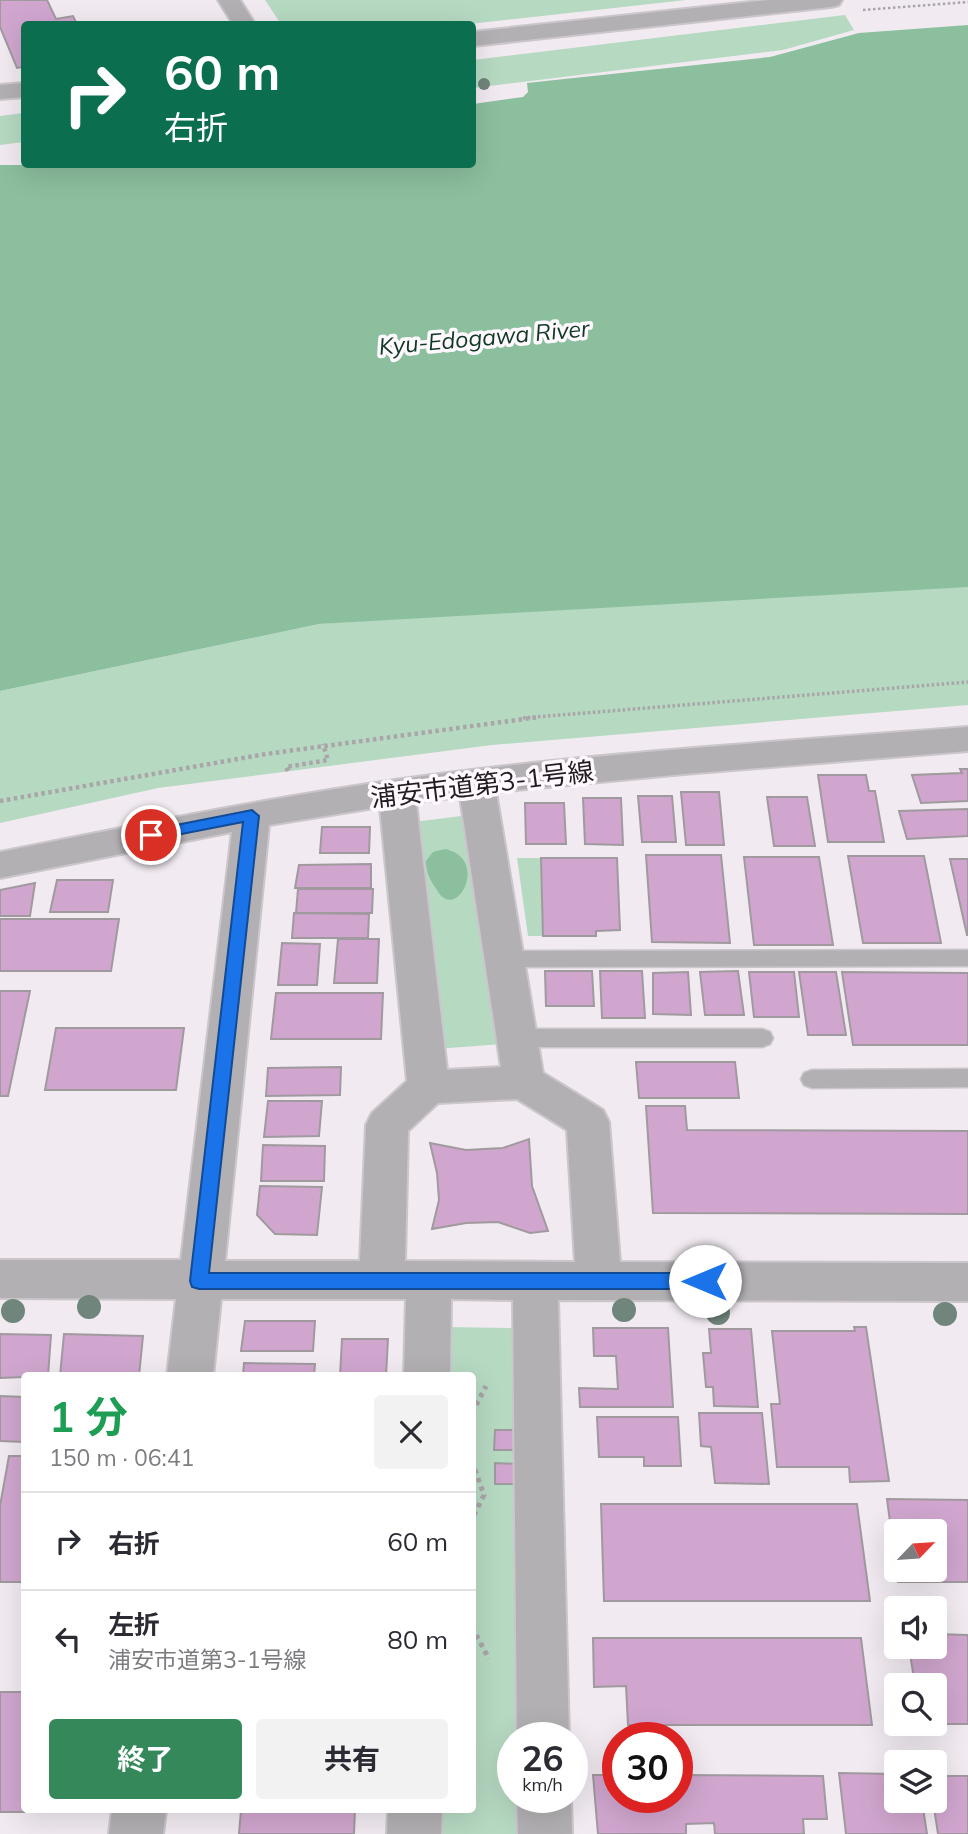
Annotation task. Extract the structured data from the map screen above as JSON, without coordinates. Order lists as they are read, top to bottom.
{
  "streets": {
    "street": ["浦安市道第3-1号線"]
  },
  "water": ["Kyu-Edogawa River"],
  "north": "top right",
  "page": {
    "turn": ["60 m", "右折"],
    "heading": ["1 分", "150 m · 06:41"],
    "list": [
      {
        "name": "右折",
        "value": "60 m"
      },
      {
        "name": "左折",
        "note": "浦安市道第3-1号線",
        "value": "80 m"
      }
    ],
    "buttons": ["終了", "共有"],
    "speed": "26 km/h",
    "limit": "30"
  }
}
